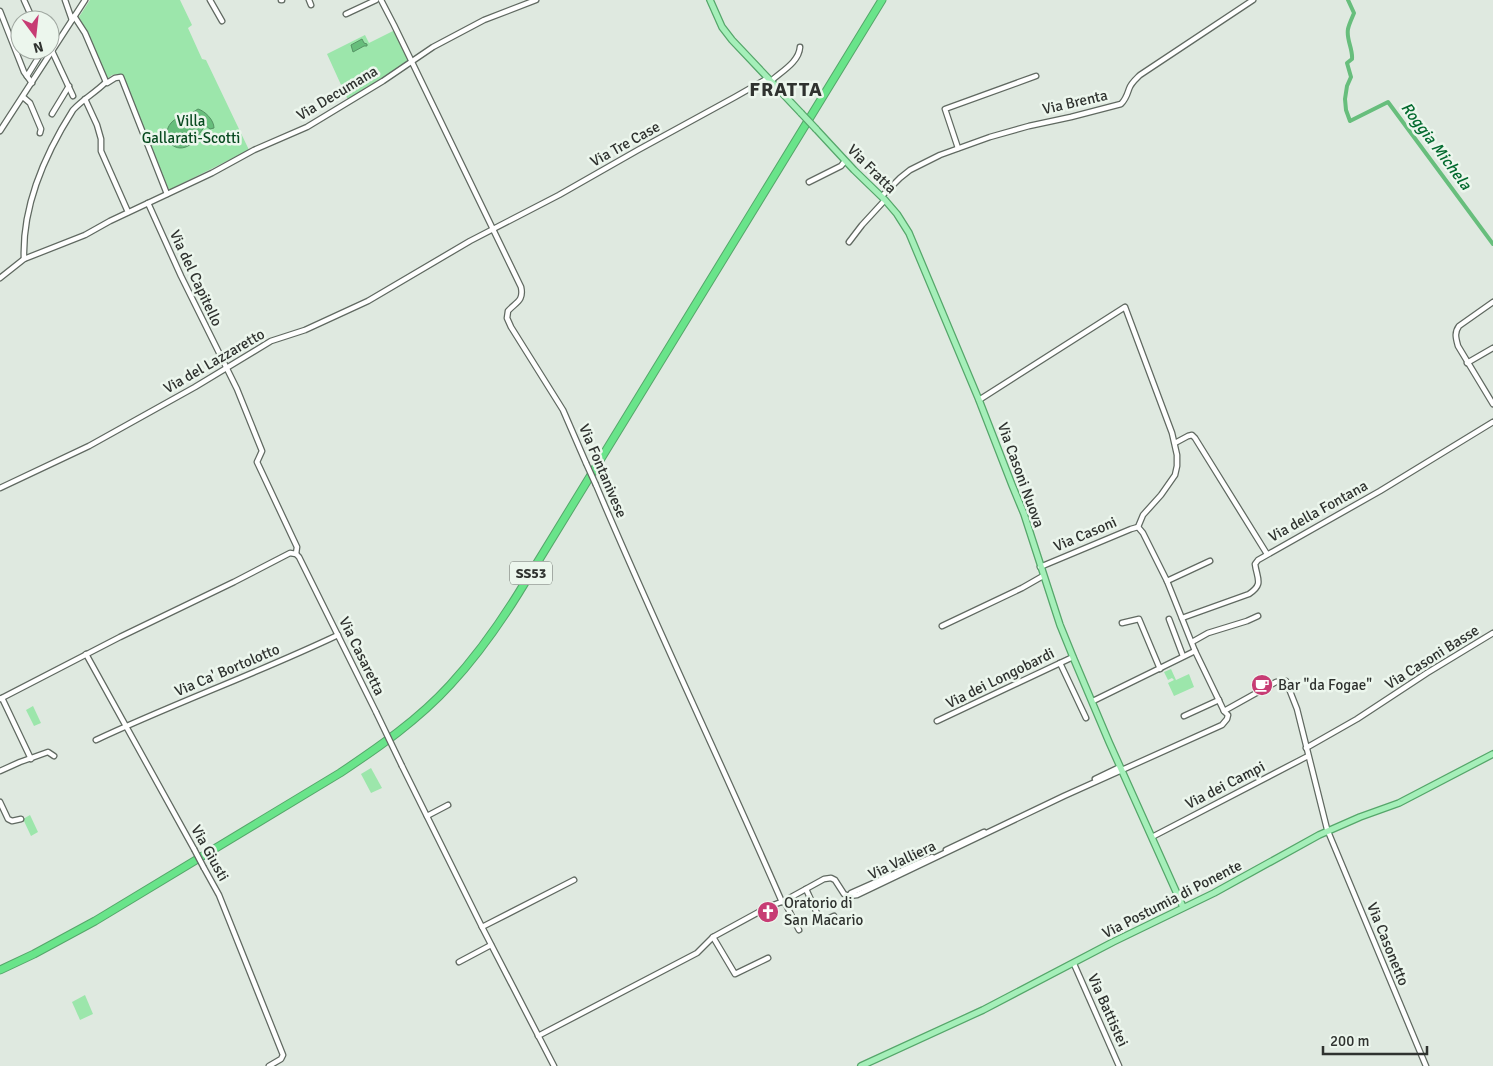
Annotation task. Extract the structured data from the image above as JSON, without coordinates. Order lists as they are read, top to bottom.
{
  "streets": {
    "highway": ["SS53"],
    "main road": ["Via Fratta", "Via Casoni Nuova", "Via Postumia di Ponente"],
    "street": [
      "Via Decumana",
      "Via Brenta",
      "Via Tre Case",
      "Via del Capitello",
      "Via del Lazzaretto",
      "Via Fontanivese",
      "Via della Fontana",
      "Via Casoni",
      "Via Casaretta",
      "Via Casoni Basse",
      "Via Ca' Bortolotto",
      "Via dei Longobardi",
      "Via dei Campi",
      "Via Giusti",
      "Via Valliera",
      "Via Casonetto",
      "Via Battistei"
    ]
  },
  "crossings": [
    ["Via Decumana", "Via del Capitello"],
    ["Via Decumana", "Via Fontanivese"],
    ["Via Brenta", "Via Fratta"],
    ["Via Tre Case", "Via Fratta"],
    ["Via Tre Case", "Via del Lazzaretto"],
    ["Via Tre Case", "Via Fontanivese"],
    ["Via Fratta", "Via Casoni Nuova"],
    ["Via del Capitello", "Via del Lazzaretto"],
    ["Via del Capitello", "Via Casaretta"],
    ["Via del Lazzaretto", "Via Fontanivese"],
    ["Via Casoni Nuova", "Via Casoni"],
    ["Via Casoni Nuova", "Via dei Longobardi"],
    ["Via Casoni Nuova", "Via dei Campi"],
    ["Via Casoni Nuova", "Via Valliera"],
    ["Via Casoni Nuova", "Via Postumia di Ponente"],
    ["Via Casoni", "Via Valliera"],
    ["Via Casaretta", "Via Ca' Bortolotto"],
    ["Via Casoni Basse", "Via Casonetto"],
    ["Via Ca' Bortolotto", "Via Giusti"],
    ["Via dei Campi", "Via Casonetto"],
    ["Via Postumia di Ponente", "Via Casonetto"],
    ["Via Postumia di Ponente", "Via Battistei"]
  ],
  "districts": ["FRATTA"],
  "water": ["Roggia Michela"],
  "parks": ["Villa Gallarati-Scotti"],
  "places": {
    "cafe": ["Bar \"da Fogae\""],
    "church": ["Oratorio di San Macario"]
  },
  "scale_bar": "200 m",
  "north": "bottom"
}
